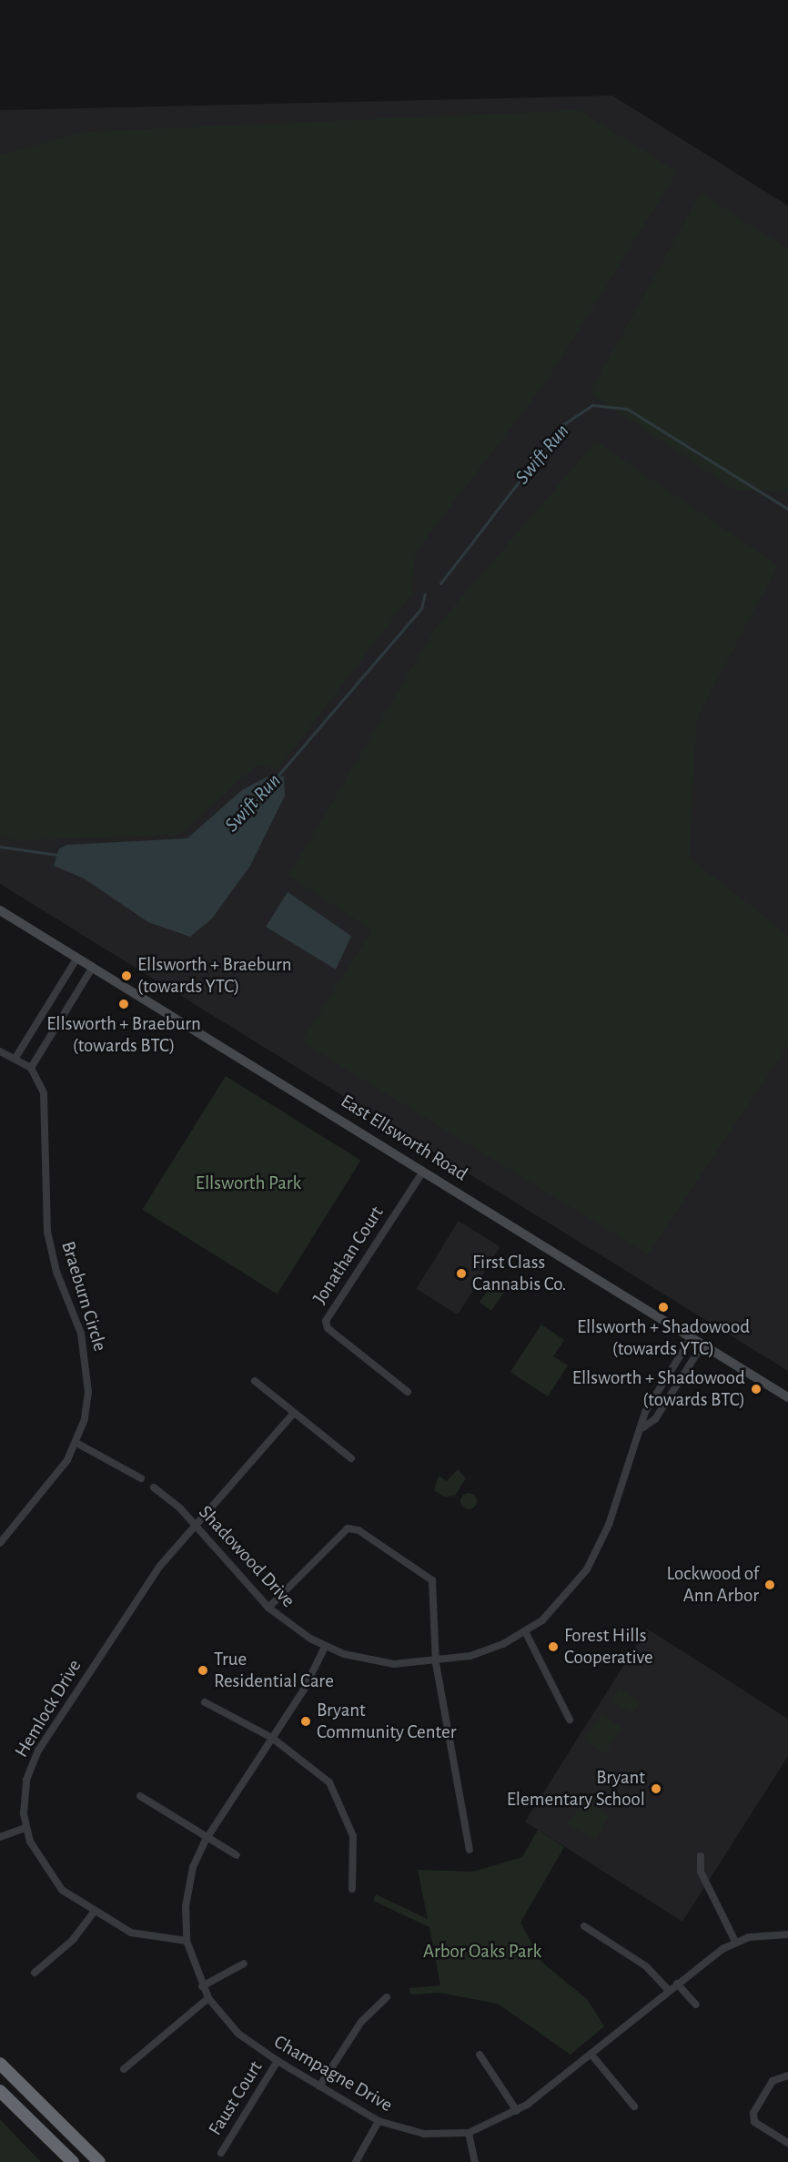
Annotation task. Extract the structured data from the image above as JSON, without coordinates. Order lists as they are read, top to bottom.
{
  "streets": {
    "main road": ["East Ellsworth Road"],
    "street": [
      "Jonathan Court",
      "Braeburn Circle",
      "Shadowood Drive",
      "Hemlock Drive",
      "Champagne Drive",
      "Faust Court"
    ]
  },
  "crossings": [
    ["East Ellsworth Road", "Jonathan Court"],
    ["East Ellsworth Road", "Shadowood Drive"],
    ["Shadowood Drive", "Hemlock Drive"],
    ["Shadowood Drive", "Champagne Drive"],
    ["Hemlock Drive", "Champagne Drive"],
    ["Champagne Drive", "Faust Court"]
  ],
  "water": ["Swift Run"],
  "parks": ["Ellsworth Park", "Arbor Oaks Park"],
  "places": [
    "Ellsworth + Braeburn (towards YTC)",
    "Ellsworth + Braeburn (towards BTC)",
    "First Class Cannabis Co.",
    "Ellsworth + Shadowood (towards YTC)",
    "Ellsworth + Shadowood (towards BTC)",
    "Lockwood of Ann Arbor",
    "Forest Hills Cooperative",
    "True Residential Care",
    "Bryant Community Center",
    "Bryant Elementary School"
  ]
}
